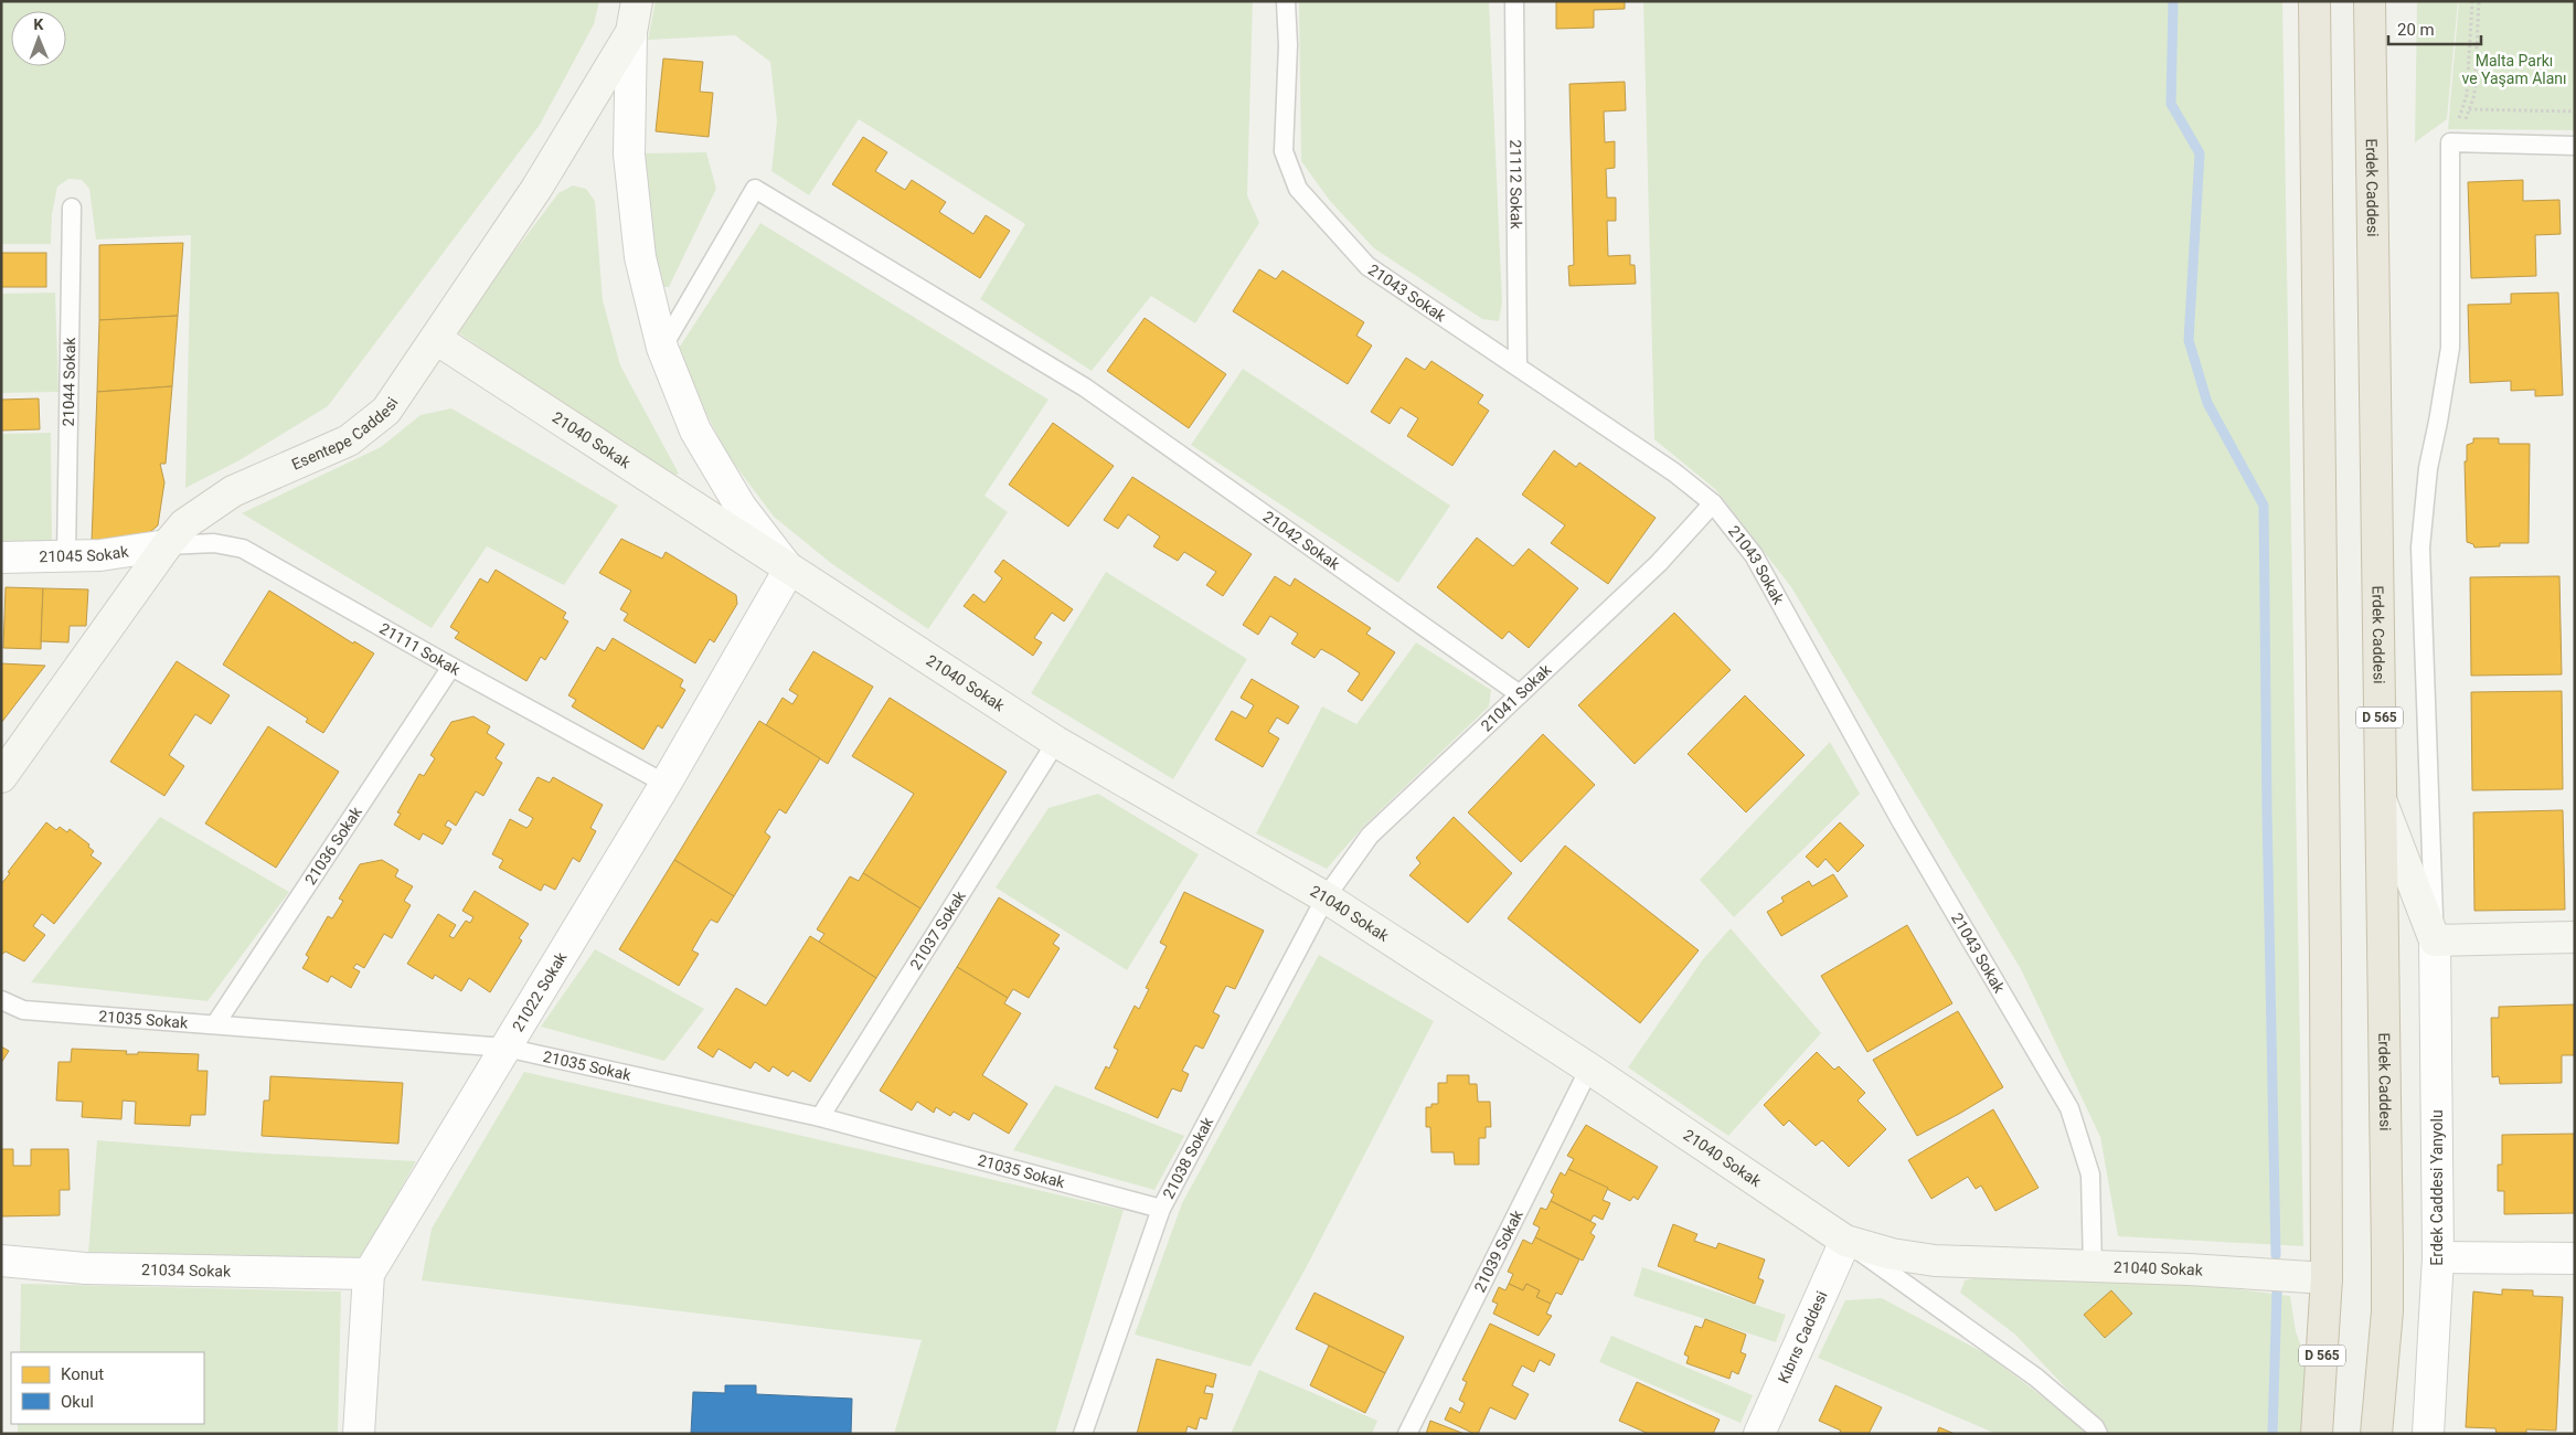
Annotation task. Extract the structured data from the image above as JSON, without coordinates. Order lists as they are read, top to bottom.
{
  "streets": {
    "highway": ["Erdek Caddesi", "D 565"],
    "street": [
      "Esentepe Caddesi",
      "21040 Sokak",
      "21045 Sokak",
      "21022 Sokak",
      "Erdek Caddesi Yanyolu",
      "21034 Sokak",
      "Kıbrıs Caddesi"
    ],
    "lane": [
      "21112 Sokak",
      "21043 Sokak",
      "21044 Sokak",
      "21042 Sokak",
      "21111 Sokak",
      "21041 Sokak",
      "21036 Sokak",
      "21037 Sokak",
      "21035 Sokak",
      "21038 Sokak",
      "21039 Sokak"
    ]
  },
  "crossings": [
    ["21112 Sokak", "21043 Sokak"],
    ["21043 Sokak", "21040 Sokak"],
    ["21043 Sokak", "21041 Sokak"],
    ["21044 Sokak", "21045 Sokak"],
    ["Esentepe Caddesi", "21040 Sokak"],
    ["Esentepe Caddesi", "21042 Sokak"],
    ["Esentepe Caddesi", "21045 Sokak"],
    ["Esentepe Caddesi", "21111 Sokak"],
    ["Esentepe Caddesi", "21022 Sokak"],
    ["21040 Sokak", "21041 Sokak"],
    ["21040 Sokak", "D 565"],
    ["21040 Sokak", "21037 Sokak"],
    ["21040 Sokak", "21022 Sokak"],
    ["21040 Sokak", "21038 Sokak"],
    ["21040 Sokak", "21039 Sokak"],
    ["21040 Sokak", "Kıbrıs Caddesi"],
    ["21042 Sokak", "21041 Sokak"],
    ["21045 Sokak", "21111 Sokak"],
    ["21111 Sokak", "21036 Sokak"],
    ["21111 Sokak", "21022 Sokak"],
    ["21041 Sokak", "21038 Sokak"],
    ["21036 Sokak", "21035 Sokak"],
    ["21037 Sokak", "21035 Sokak"],
    ["21022 Sokak", "21035 Sokak"],
    ["21022 Sokak", "21034 Sokak"],
    ["21035 Sokak", "21038 Sokak"]
  ],
  "parks": ["Malta Parkı ve Yaşam Alanı"],
  "legend": ["Konut", "Okul"],
  "scale_bar": "20 m",
  "north": "top"
}
